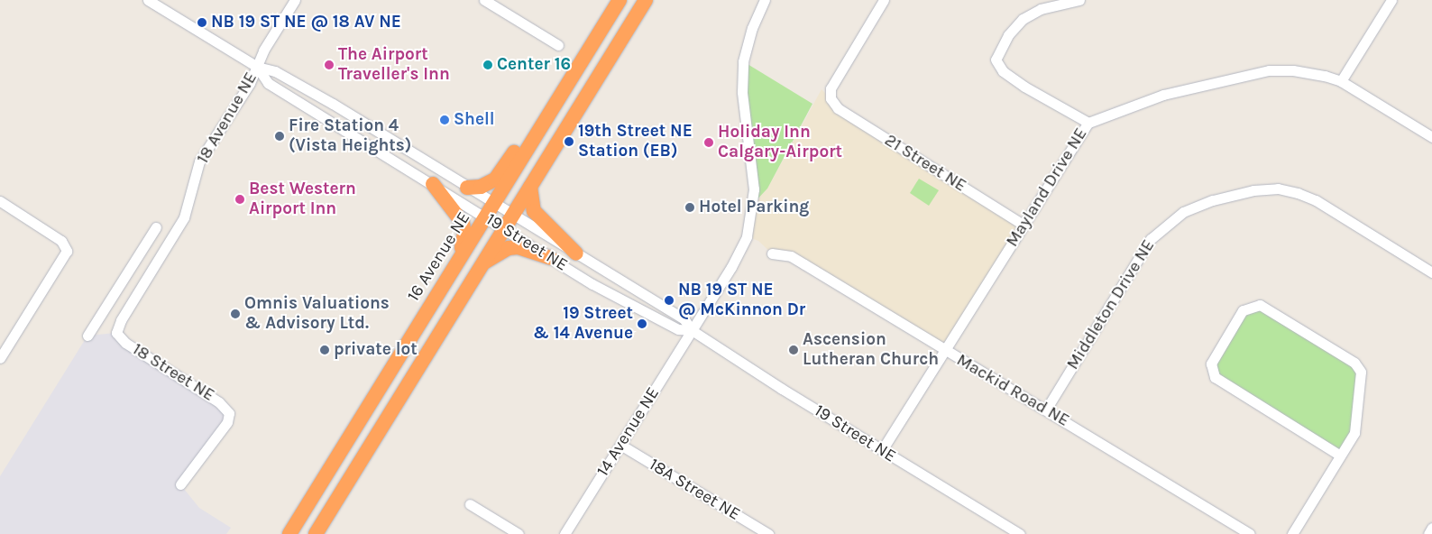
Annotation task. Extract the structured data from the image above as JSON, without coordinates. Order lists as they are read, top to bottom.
{
  "streets": {
    "highway": ["16 Avenue NE"],
    "street": [
      "18 Avenue NE",
      "21 Street NE",
      "Mayland Drive NE",
      "19 Street NE",
      "Middleton Drive NE",
      "18 Street NE",
      "Mackid Road NE",
      "14 Avenue NE",
      "18A Street NE"
    ]
  },
  "crossings": [
    ["18 Avenue NE", "19 Street NE"],
    ["18 Avenue NE", "18 Street NE"],
    ["21 Street NE", "Mayland Drive NE"],
    ["Mayland Drive NE", "19 Street NE"],
    ["Mayland Drive NE", "Mackid Road NE"],
    ["19 Street NE", "16 Avenue NE"],
    ["19 Street NE", "14 Avenue NE"],
    ["Middleton Drive NE", "Mackid Road NE"],
    ["14 Avenue NE", "18A Street NE"]
  ],
  "places": [
    "NB 19 ST NE @ 18 AV NE",
    "The Airport Traveller's Inn",
    "Center 16",
    "Shell",
    "Fire Station 4 (Vista Heights)",
    "19th Street NE Station (EB)",
    "Holiday Inn Calgary-Airport",
    "Best Western Airport Inn",
    "Hotel Parking",
    "NB 19 ST NE @ McKinnon Dr",
    "Omnis Valuations & Advisory Ltd.",
    "19 Street & 14 Avenue",
    "private lot",
    "Ascension Lutheran Church"
  ]
}
